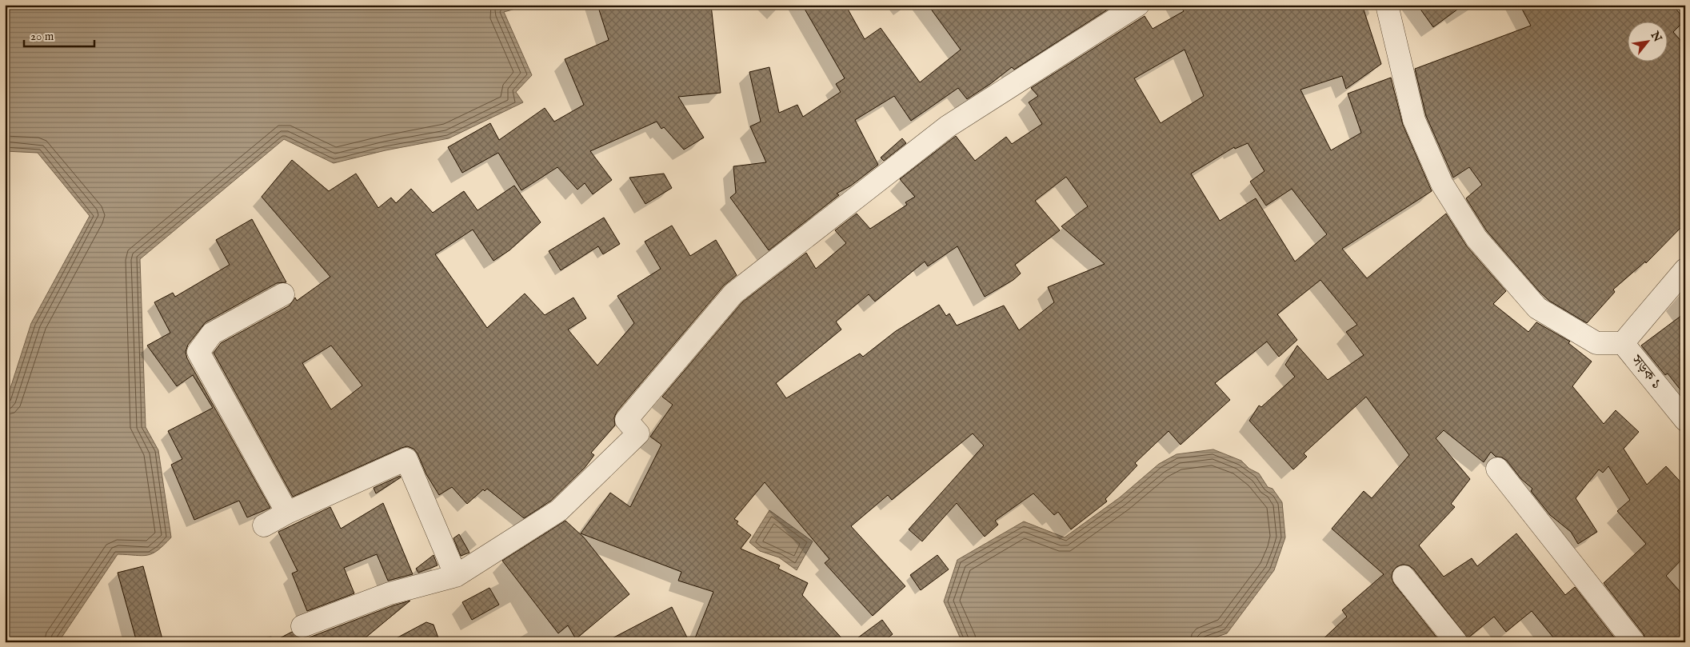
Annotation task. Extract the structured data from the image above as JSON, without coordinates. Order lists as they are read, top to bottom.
{
  "streets": {
    "street": ["সড়ক ১"]
  },
  "scale_bar": "20 m",
  "north": "top right"
}
